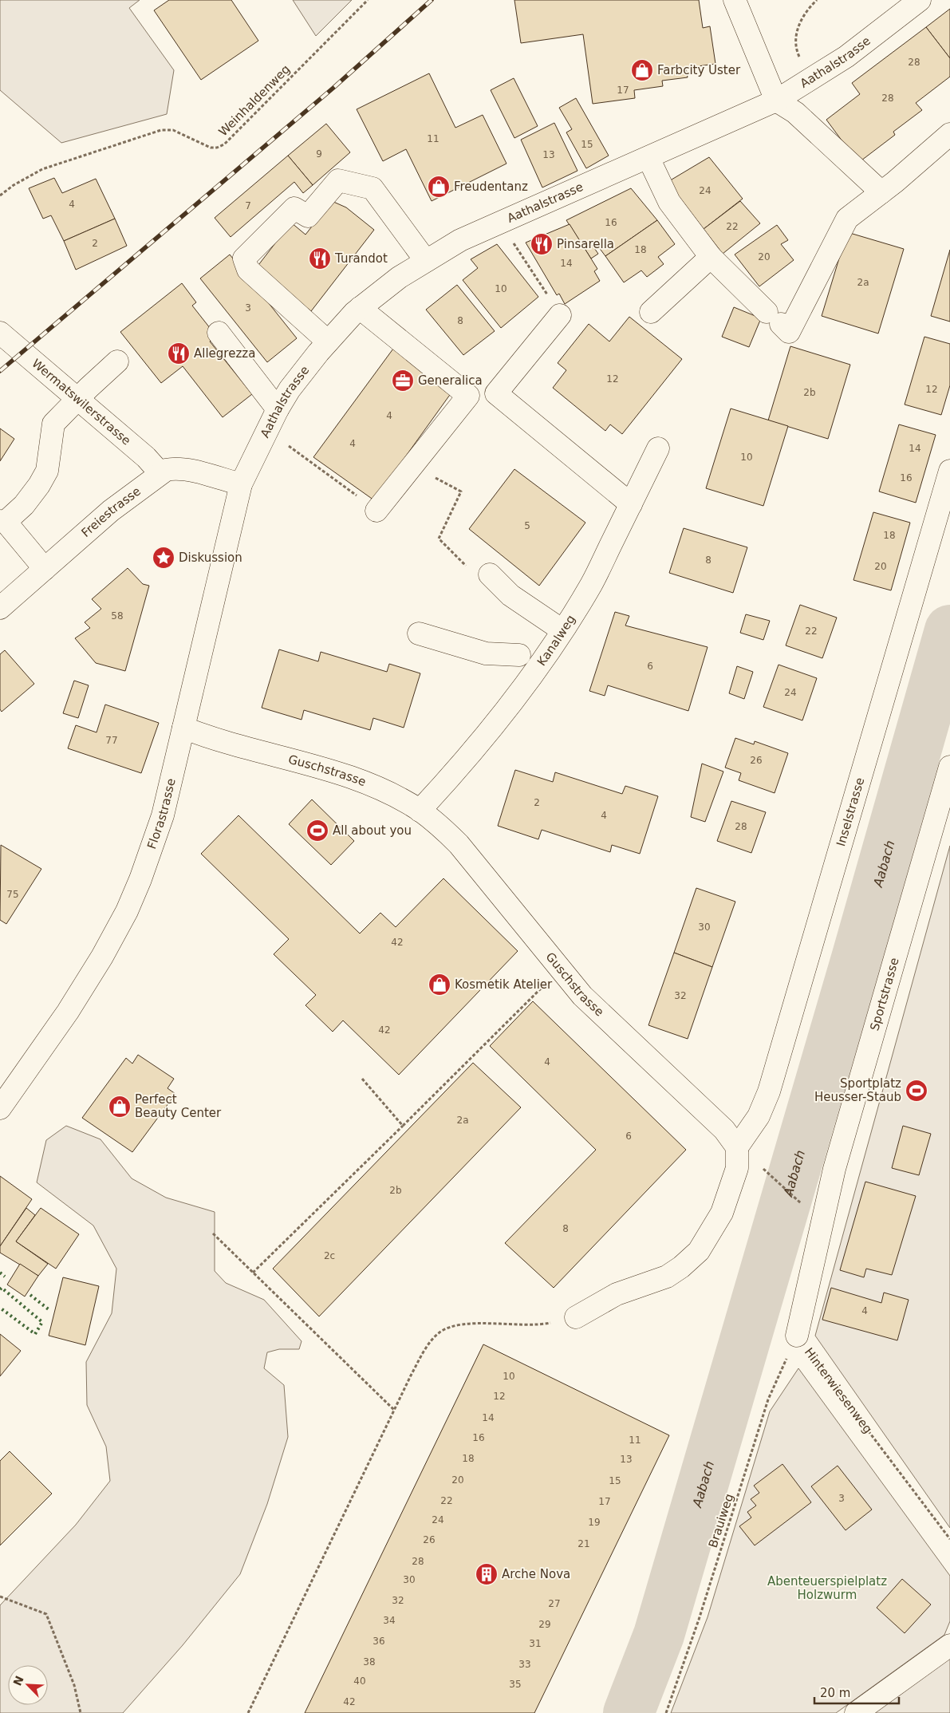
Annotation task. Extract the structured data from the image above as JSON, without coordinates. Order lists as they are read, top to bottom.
{
  "streets": {
    "street": [
      "Aathalstrasse",
      "Wermatswilerstrasse",
      "Freiestrasse",
      "Kanalweg",
      "Guschstrasse",
      "Inselstrasse",
      "Florastrasse",
      "Sportstrasse",
      "Hinterwiesenweg"
    ],
    "path": ["Weinhaldenweg", "Brauiweg"]
  },
  "crossings": [
    ["Aathalstrasse", "Freiestrasse"],
    ["Aathalstrasse", "Florastrasse"],
    ["Wermatswilerstrasse", "Freiestrasse"],
    ["Freiestrasse", "Florastrasse"],
    ["Kanalweg", "Guschstrasse"],
    ["Guschstrasse", "Inselstrasse"],
    ["Guschstrasse", "Florastrasse"],
    ["Sportstrasse", "Hinterwiesenweg"],
    ["Hinterwiesenweg", "Brauiweg"]
  ],
  "water": ["Aabach"],
  "parks": ["Abenteuerspielplatz Holzwurm"],
  "places": {
    "shop": [
      "Farbcity Uster",
      "Freudentanz",
      "Kosmetik Atelier",
      "Perfect Beauty Center"
    ],
    "restaurant": ["Pinsarella", "Turandot", "Allegrezza"],
    "office": ["Generalica"],
    "place": ["Diskussion"],
    "sports": ["All about you", "Sportplatz Heusser-Staub"],
    "building": ["Arche Nova"]
  },
  "house_numbers": [
    "28",
    "17",
    "28",
    "11",
    "15",
    "9",
    "13",
    "24",
    "4",
    "7",
    "16",
    "22",
    "2",
    "18",
    "20",
    "14",
    "2a",
    "10",
    "3",
    "8",
    "12",
    "12",
    "2b",
    "4",
    "4",
    "14",
    "10",
    "16",
    "5",
    "18",
    "8",
    "20",
    "58",
    "22",
    "6",
    "24",
    "77",
    "26",
    "2",
    "4",
    "28",
    "75",
    "30",
    "42",
    "32",
    "42",
    "4",
    "2a",
    "6",
    "2b",
    "8",
    "2c",
    "4",
    "10",
    "12",
    "14",
    "16",
    "11",
    "18",
    "13",
    "20",
    "15",
    "3",
    "22",
    "17",
    "24",
    "19",
    "26",
    "21",
    "28",
    "30",
    "32",
    "27",
    "34",
    "29",
    "36",
    "31",
    "38",
    "33",
    "40",
    "35",
    "42"
  ],
  "scale_bar": "20 m",
  "north": "top left"
}
